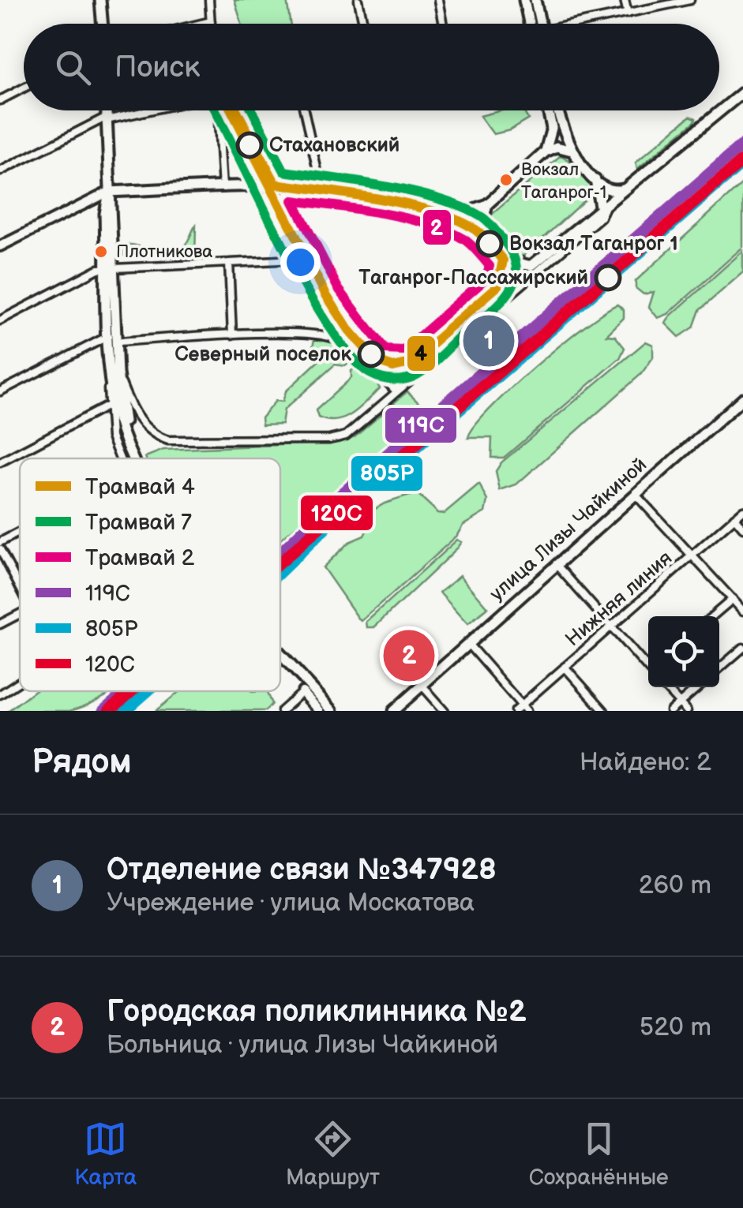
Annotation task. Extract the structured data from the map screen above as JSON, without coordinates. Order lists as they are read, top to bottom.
{
  "streets": {
    "main road": ["улица Лизы Чайкиной"],
    "street": ["Нижняя линия"]
  },
  "places": [
    "Стахановский",
    "Вокзал Таганрог-1",
    "Вокзал Таганрог 1",
    "Плотникова",
    "Таганрог-Пассажирский",
    "Северный поселок"
  ],
  "lines": [
    "tram line 4",
    "tram line 7",
    "transit line 119С",
    "transit line 120С",
    "transit line 805Р",
    "tram line 2"
  ],
  "legend": [
    "Трамвай 4",
    "Трамвай 7",
    "Трамвай 2",
    "119С",
    "805Р",
    "120С"
  ],
  "page": {
    "search": "Поиск",
    "pins": ["1", "2"],
    "heading": ["Рядом", "Найдено: 2"],
    "list": [
      {
        "mark": "1",
        "name": "Отделение связи №347928",
        "note": "Учреждение · улица Москатова",
        "value": "260 m"
      },
      {
        "mark": "2",
        "name": "Городская поликлинника №2",
        "note": "Больница · улица Лизы Чайкиной",
        "value": "520 m"
      }
    ],
    "nav": ["Карта", "Маршрут", "Сохранённые"]
  }
}
